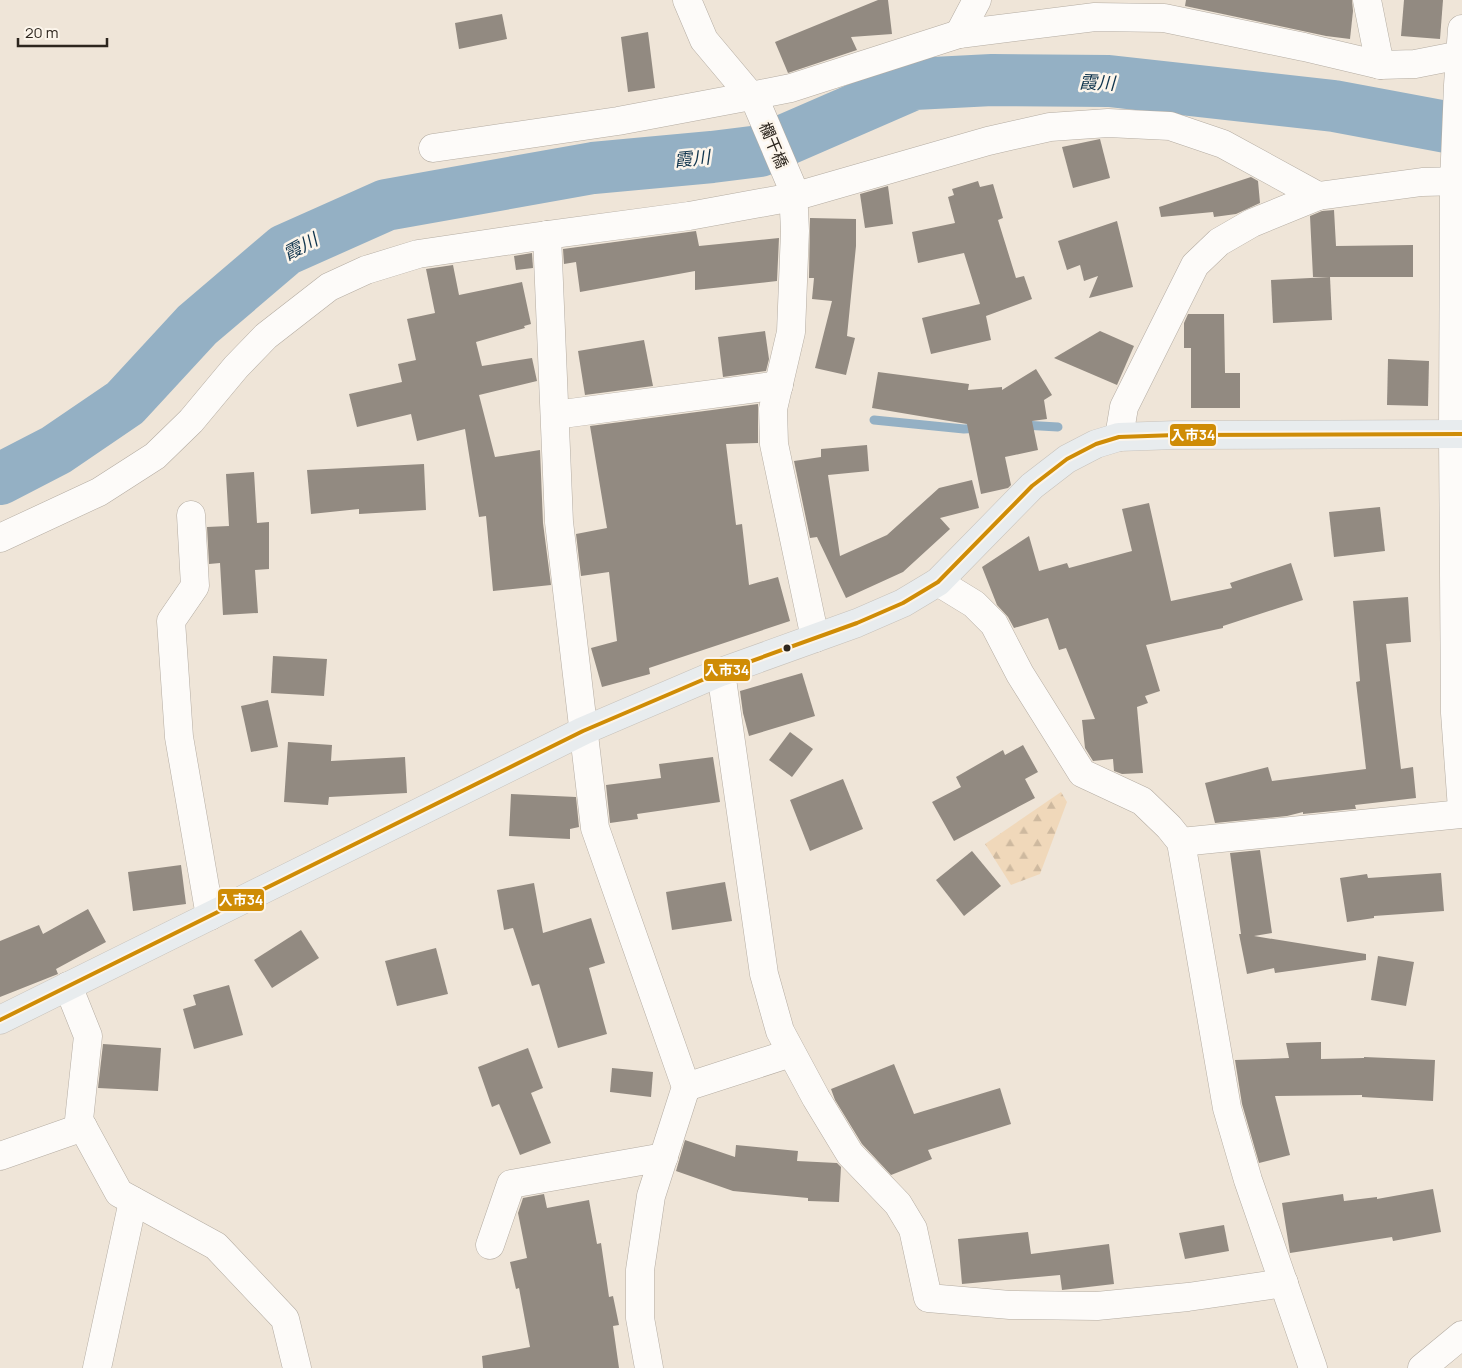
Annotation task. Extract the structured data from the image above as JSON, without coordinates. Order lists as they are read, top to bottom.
{
  "streets": {
    "street": ["欄干橋"]
  },
  "water": ["霞川"],
  "lines": ["transit line 入市34"],
  "scale_bar": "20 m"
}
